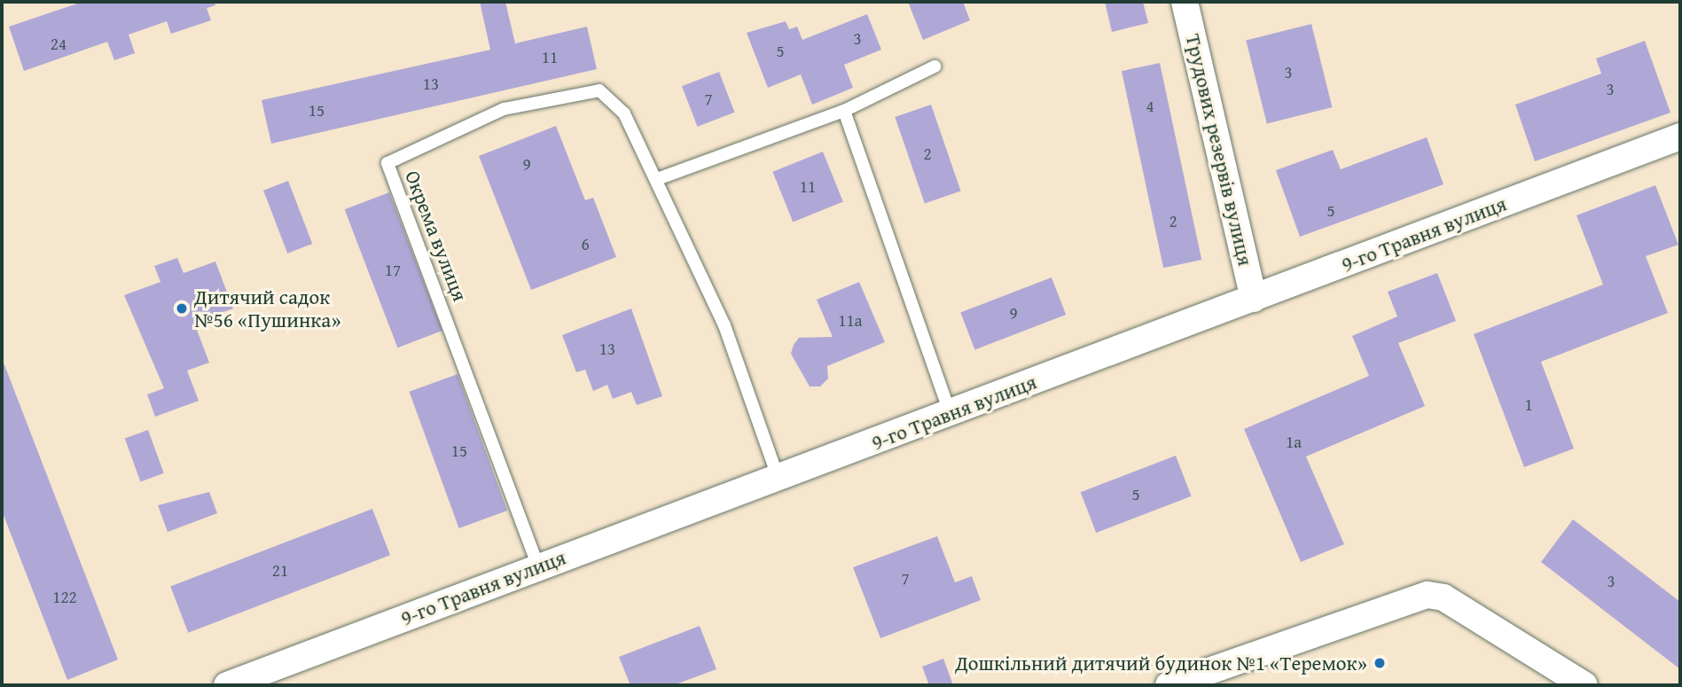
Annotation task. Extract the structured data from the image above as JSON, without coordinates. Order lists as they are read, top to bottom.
{
  "streets": {
    "street": ["Трудових резервів вулиця", "9-го Травня вулиця"],
    "lane": ["Окрема вулиця"]
  },
  "crossings": [
    ["Трудових резервів вулиця", "9-го Травня вулиця"],
    ["9-го Травня вулиця", "Окрема вулиця"]
  ],
  "places": ["Дитячий садок №56 «Пушинка»", "Дошкільний дитячий будинок №1 «Теремок»"],
  "house_numbers": [
    "3",
    "24",
    "5",
    "11",
    "3",
    "13",
    "3",
    "7",
    "4",
    "15",
    "2",
    "9",
    "11",
    "5",
    "2",
    "6",
    "17",
    "9",
    "11а",
    "13",
    "1",
    "1а",
    "15",
    "5",
    "21",
    "7",
    "3",
    "122"
  ]
}
